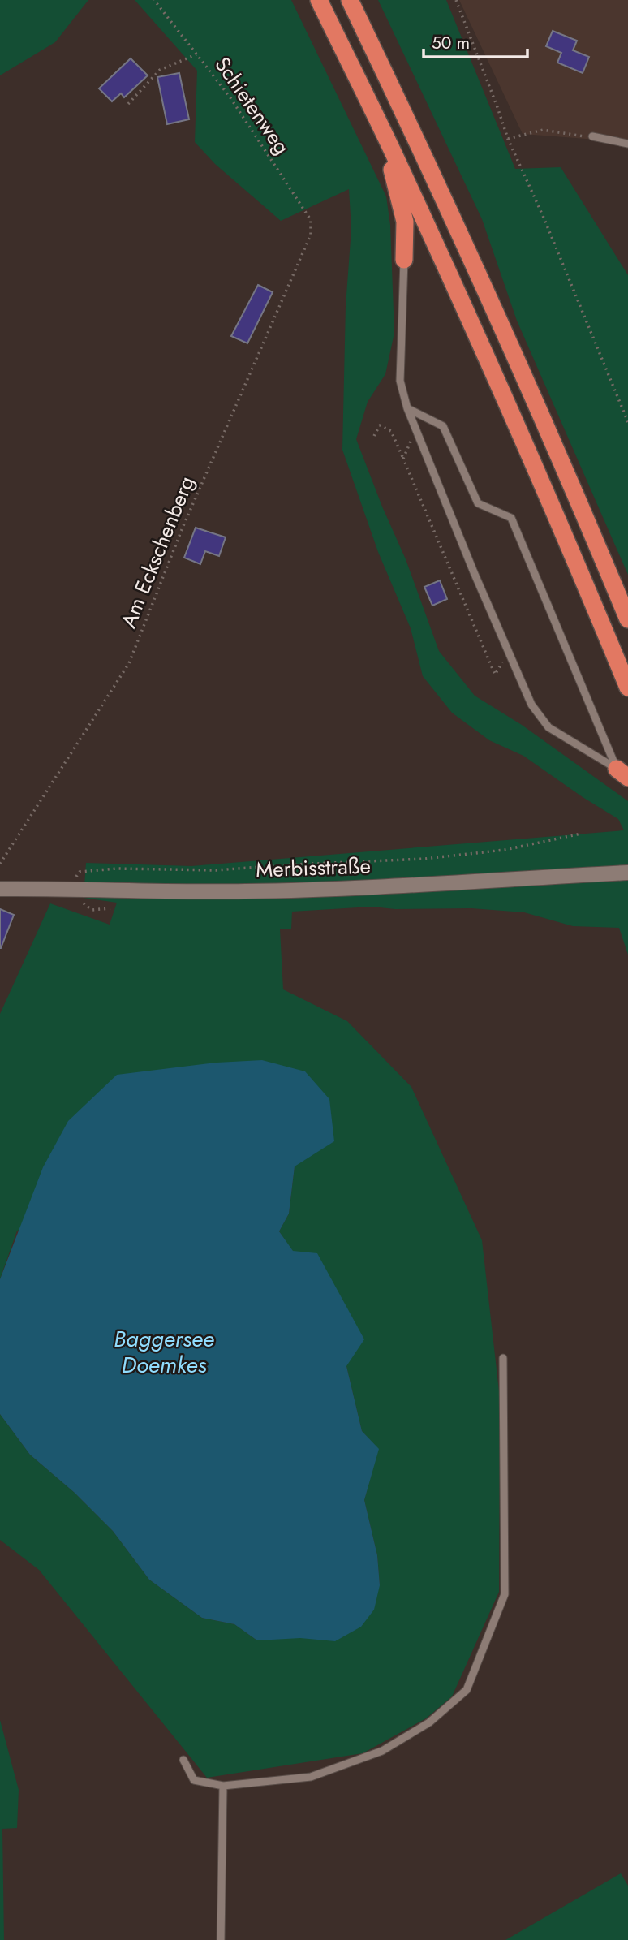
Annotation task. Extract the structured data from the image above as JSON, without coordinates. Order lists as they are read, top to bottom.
{
  "streets": {
    "street": ["Merbisstraße"],
    "path": ["Schietenweg", "Am Eckschenberg"]
  },
  "crossings": [
    ["Schietenweg", "Am Eckschenberg"]
  ],
  "water": ["Baggersee Doemkes"],
  "scale_bar": "50 m"
}
